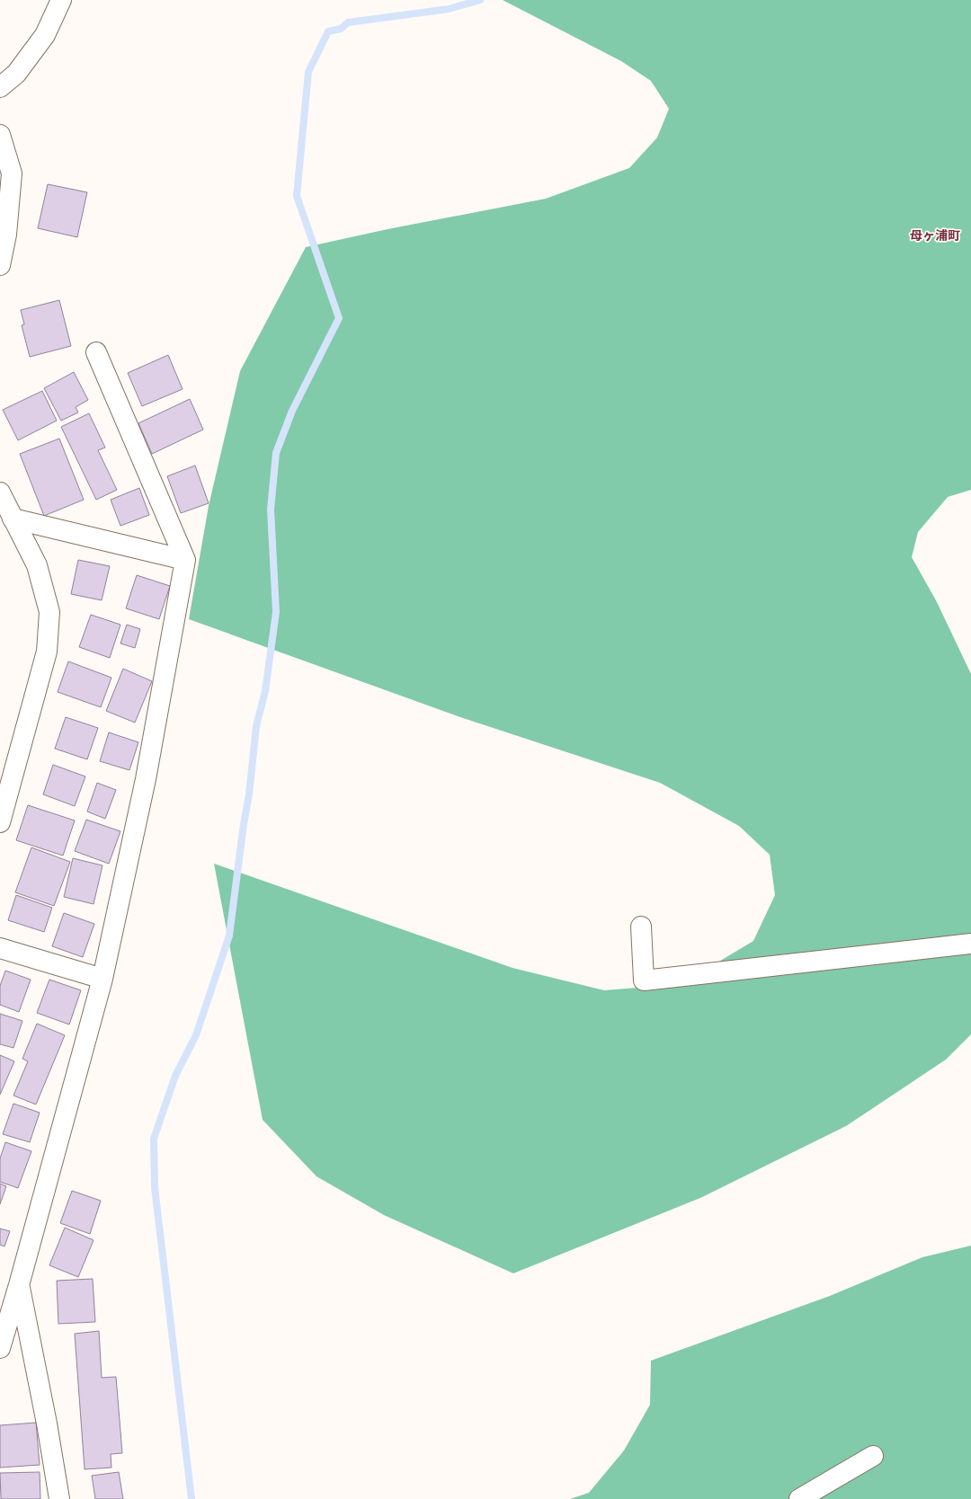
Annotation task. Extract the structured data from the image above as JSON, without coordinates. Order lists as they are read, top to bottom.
{
  "districts": ["母ヶ浦町"]
}
